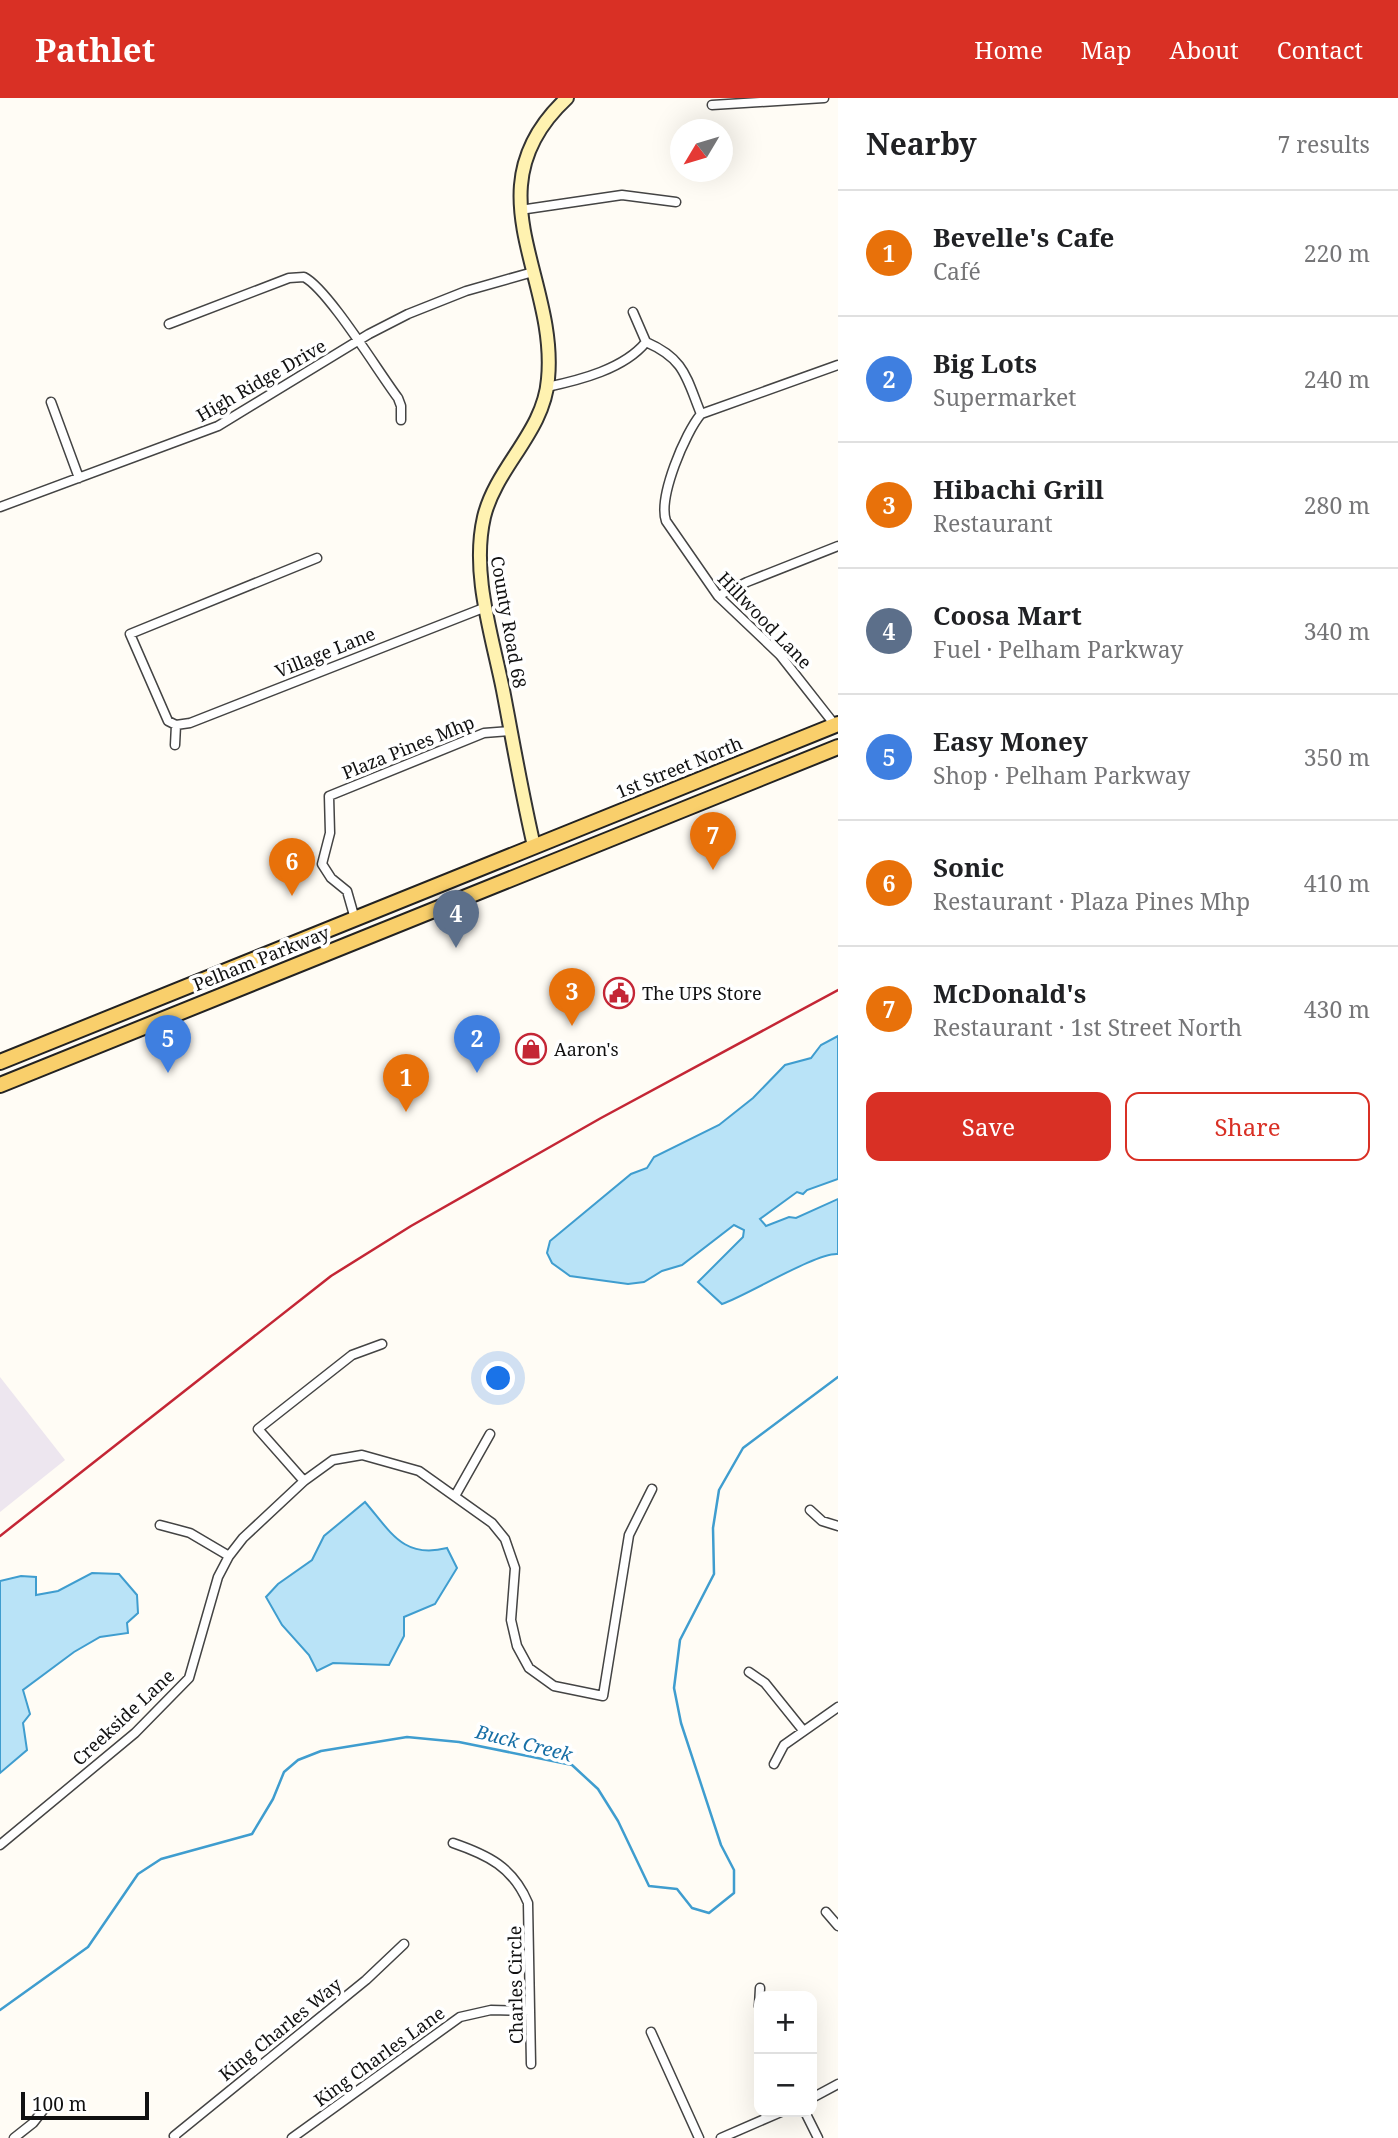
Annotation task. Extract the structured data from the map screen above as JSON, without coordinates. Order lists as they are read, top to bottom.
{
  "streets": {
    "main road": ["1st Street North", "Pelham Parkway"],
    "street": [
      "High Ridge Drive",
      "Hillwood Lane",
      "County Road 68",
      "Village Lane",
      "Plaza Pines Mhp",
      "Creekside Lane",
      "Charles Circle",
      "King Charles Way",
      "King Charles Lane"
    ]
  },
  "crossings": [
    ["High Ridge Drive", "County Road 68"],
    ["Hillwood Lane", "1st Street North"],
    ["County Road 68", "Village Lane"],
    ["County Road 68", "Plaza Pines Mhp"],
    ["County Road 68", "1st Street North"],
    ["County Road 68", "Pelham Parkway"],
    ["Plaza Pines Mhp", "Pelham Parkway"],
    ["1st Street North", "Pelham Parkway"],
    ["Charles Circle", "King Charles Lane"]
  ],
  "water": ["Buck Creek"],
  "places": {
    "public building": ["The UPS Store"],
    "shop": ["Aaron's"]
  },
  "scale_bar": "100 m",
  "north": "bottom left",
  "page": {
    "header": "Pathlet",
    "nav": [
      "Home",
      "Map",
      "About",
      "Contact"
    ],
    "heading": ["Nearby", "7 results"],
    "list": [
      {
        "mark": "1",
        "name": "Bevelle's Cafe",
        "note": "Café",
        "value": "220 m"
      },
      {
        "mark": "2",
        "name": "Big Lots",
        "note": "Supermarket",
        "value": "240 m"
      },
      {
        "mark": "3",
        "name": "Hibachi Grill",
        "note": "Restaurant",
        "value": "280 m"
      },
      {
        "mark": "4",
        "name": "Coosa Mart",
        "note": "Fuel · Pelham Parkway",
        "value": "340 m"
      },
      {
        "mark": "5",
        "name": "Easy Money",
        "note": "Shop · Pelham Parkway",
        "value": "350 m"
      },
      {
        "mark": "6",
        "name": "Sonic",
        "note": "Restaurant · Plaza Pines Mhp",
        "value": "410 m"
      },
      {
        "mark": "7",
        "name": "McDonald's",
        "note": "Restaurant · 1st Street North",
        "value": "430 m"
      }
    ],
    "pins": [
      "7",
      "6",
      "4",
      "3",
      "2",
      "5",
      "1"
    ],
    "buttons": ["Save", "Share"],
    "map_buttons": ["+", "−"],
    "scale": "100 m"
  }
}
